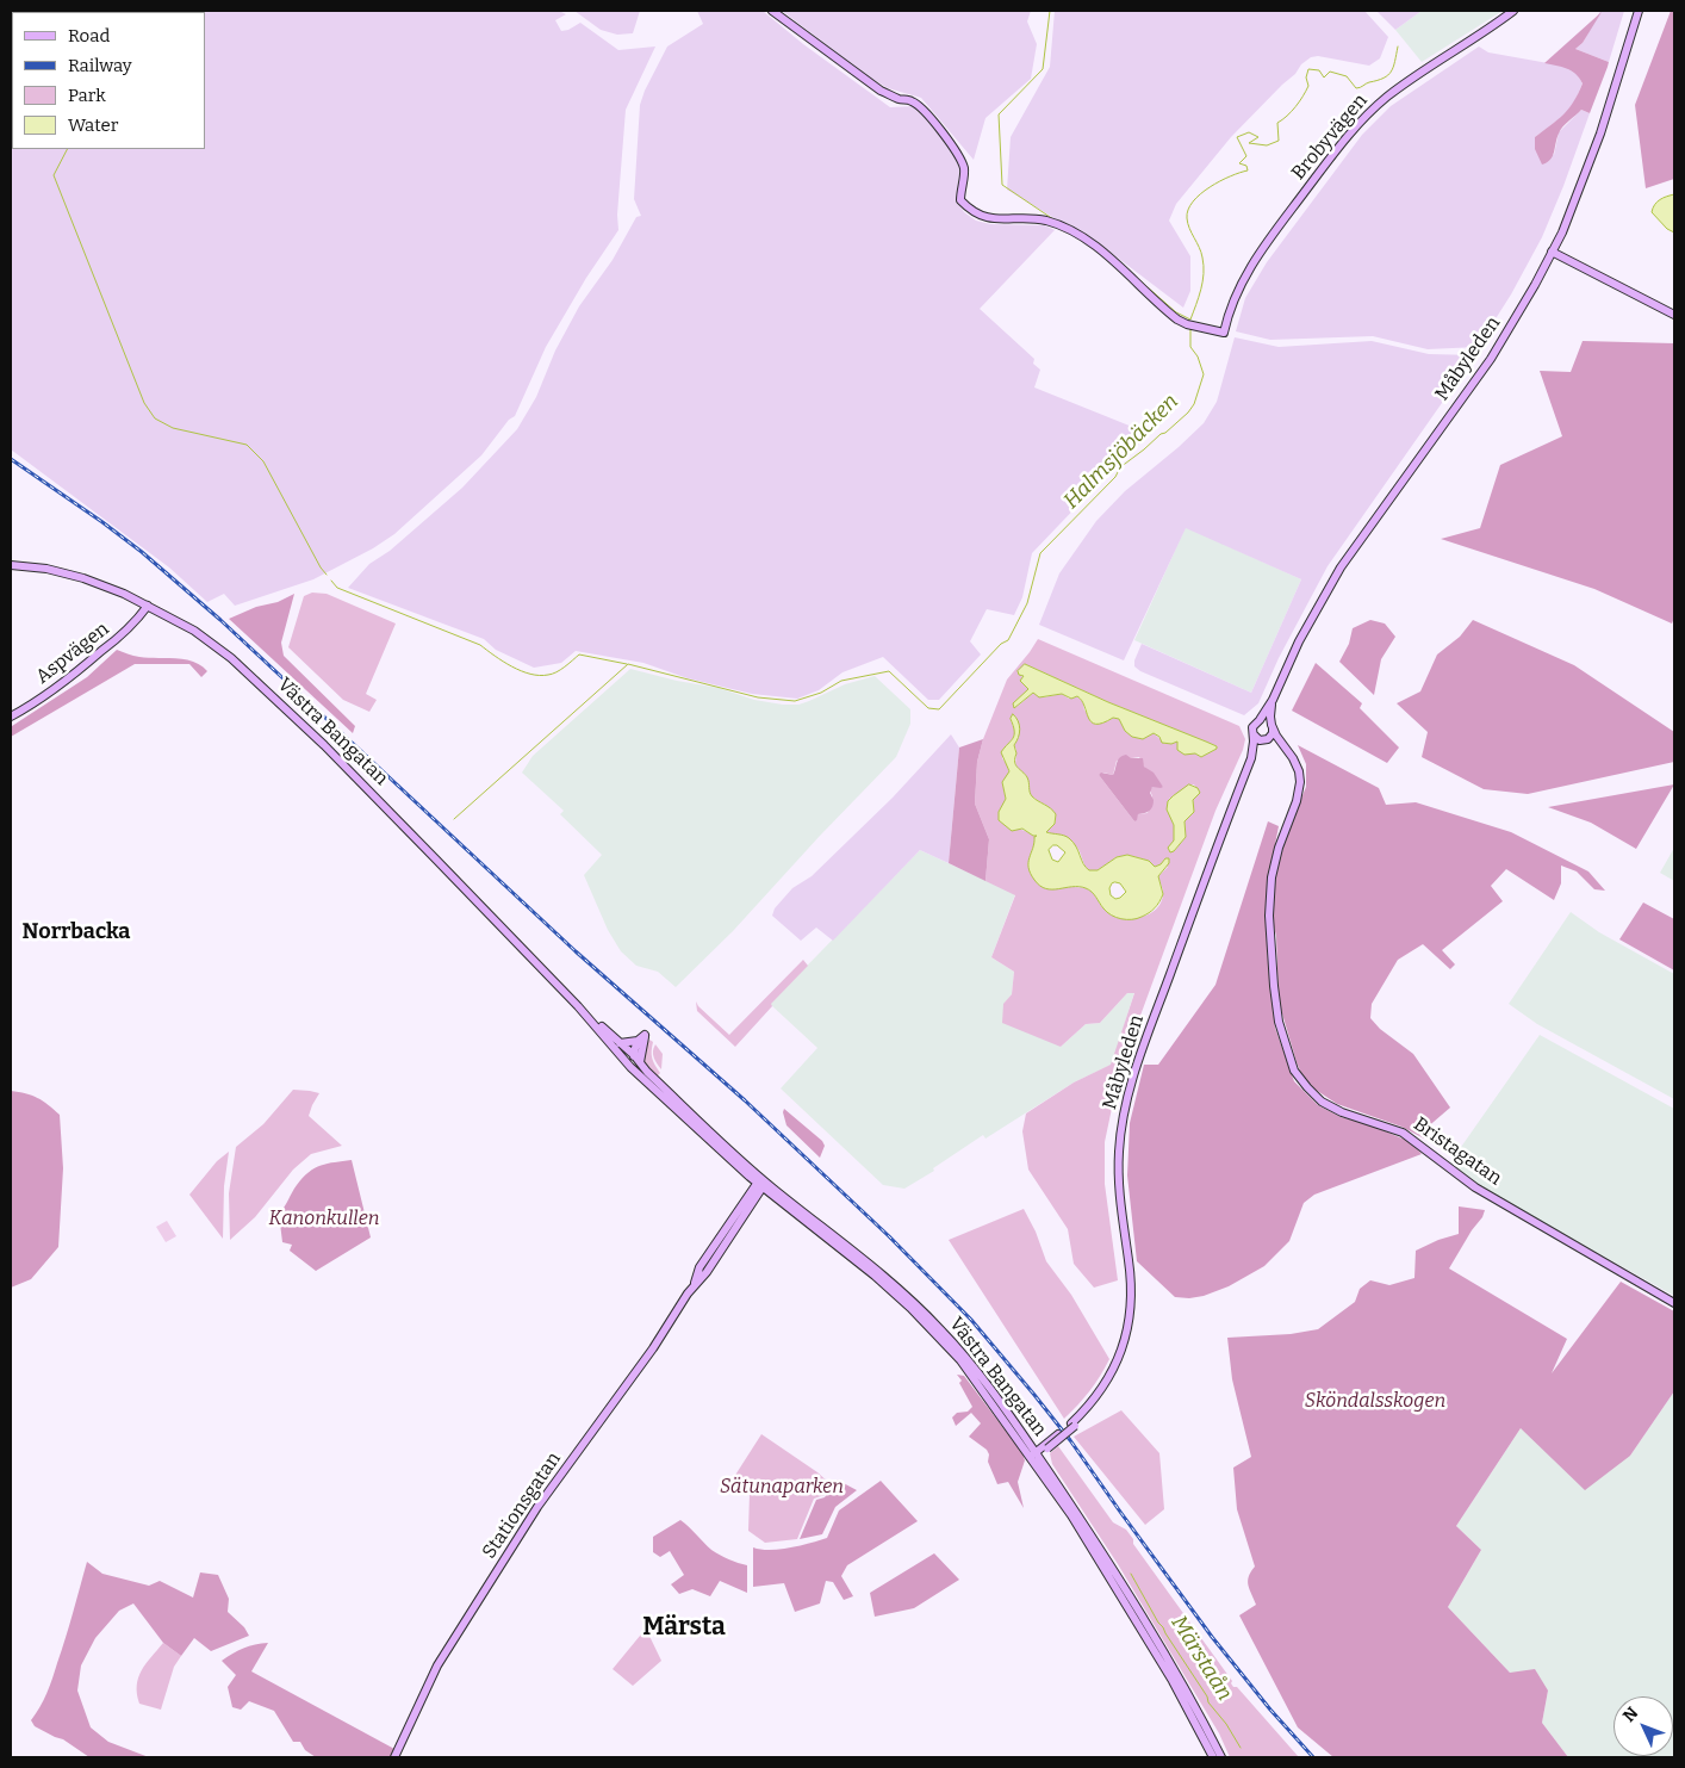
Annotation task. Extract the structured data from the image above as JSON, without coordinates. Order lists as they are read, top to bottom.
{
  "streets": {
    "street": [
      "Brobyvägen",
      "Måbyleden",
      "Aspvägen",
      "Västra Bangatan",
      "Bristagatan",
      "Stationsgatan"
    ]
  },
  "crossings": [
    ["Måbyleden", "Västra Bangatan"],
    ["Måbyleden", "Bristagatan"],
    ["Aspvägen", "Västra Bangatan"],
    ["Västra Bangatan", "Stationsgatan"]
  ],
  "districts": ["Norrbacka", "Märsta"],
  "water": ["Halmsjöbäcken", "Märstaån"],
  "parks": ["Kanonkullen", "Sköndalsskogen", "Sätunaparken"],
  "legend": [
    "Road",
    "Railway",
    "Park",
    "Water"
  ],
  "north": "top left"
}
